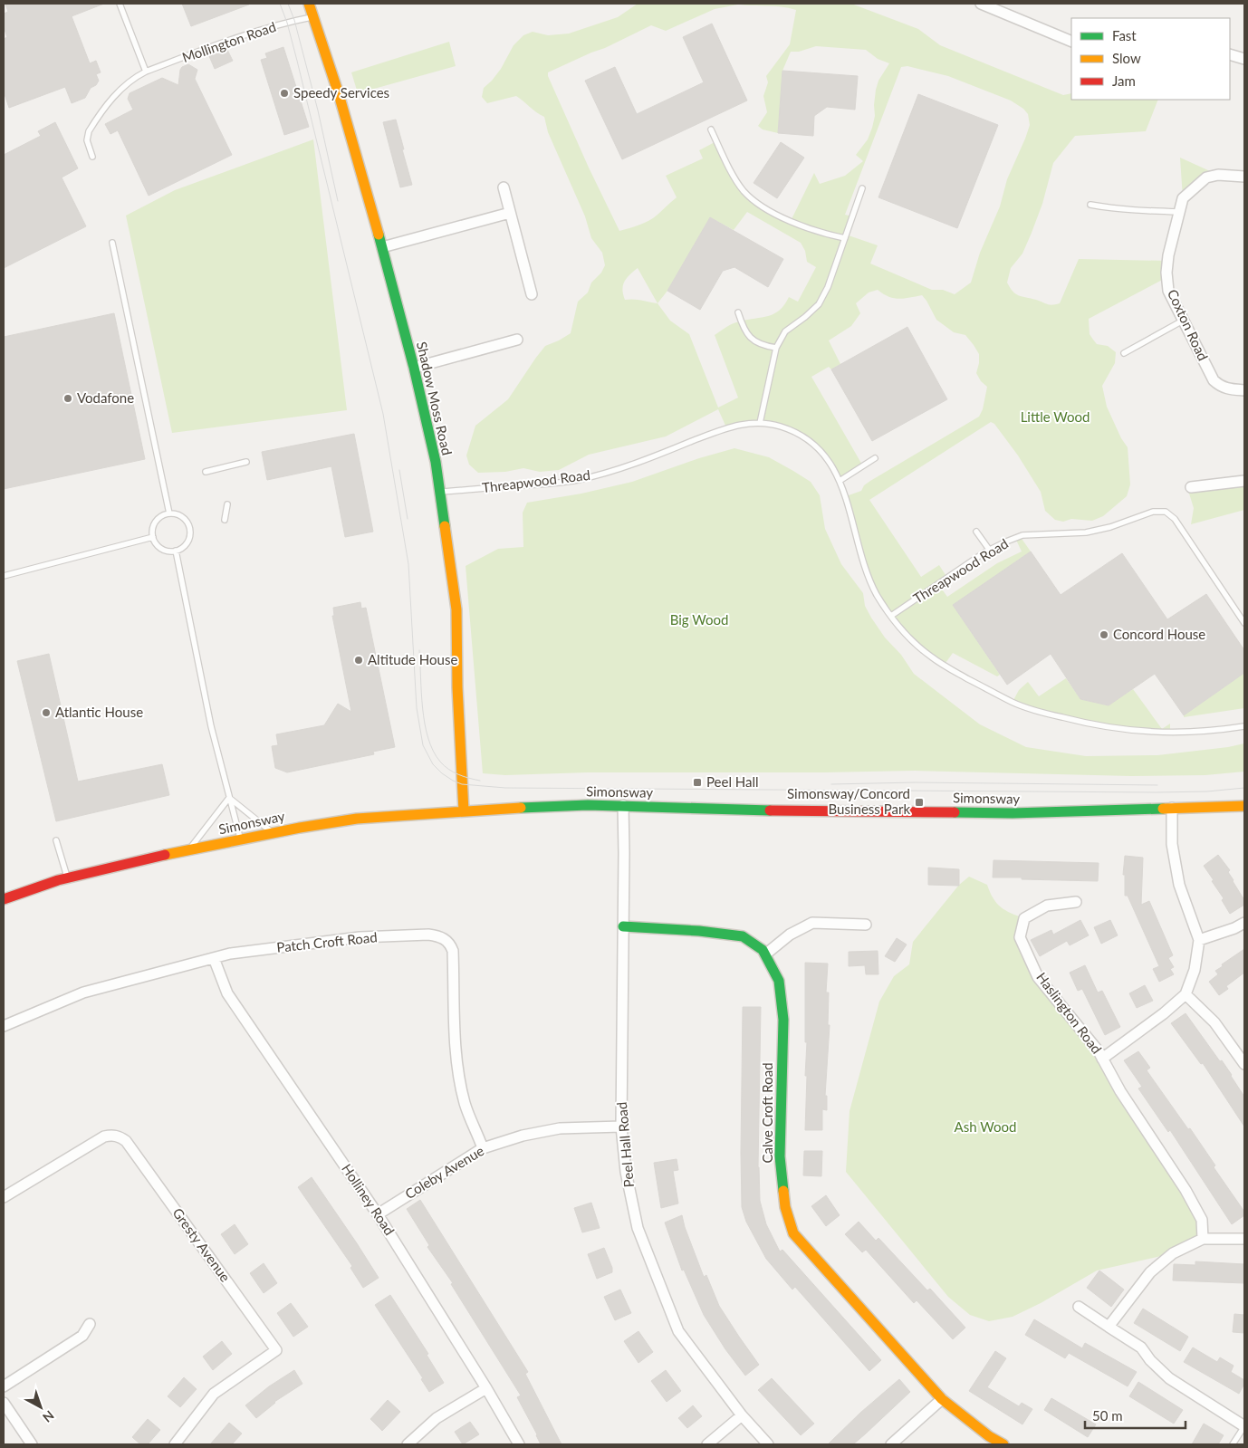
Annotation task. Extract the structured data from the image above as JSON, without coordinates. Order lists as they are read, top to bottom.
{
  "streets": {
    "street": [
      "Coxton Road",
      "Shadow Moss Road",
      "Simonsway",
      "Patch Croft Road",
      "Haslington Road",
      "Calve Croft Road",
      "Peel Hall Road",
      "Coleby Avenue",
      "Holliney Road",
      "Gresty Avenue"
    ],
    "lane": ["Mollington Road", "Threapwood Road"]
  },
  "crossings": [
    ["Mollington Road", "Shadow Moss Road"],
    ["Shadow Moss Road", "Threapwood Road"],
    ["Shadow Moss Road", "Simonsway"],
    ["Simonsway", "Haslington Road"],
    ["Simonsway", "Peel Hall Road"],
    ["Patch Croft Road", "Coleby Avenue"],
    ["Patch Croft Road", "Holliney Road"],
    ["Calve Croft Road", "Peel Hall Road"],
    ["Peel Hall Road", "Coleby Avenue"],
    ["Coleby Avenue", "Holliney Road"]
  ],
  "parks": ["Little Wood", "Big Wood", "Ash Wood"],
  "places": {
    "other": [
      "Speedy Services",
      "Vodafone",
      "Concord House",
      "Altitude House",
      "Atlantic House"
    ],
    "transit": ["Peel Hall", "Simonsway/Concord Business Park"]
  },
  "legend": ["Fast", "Slow", "Jam"],
  "scale_bar": "50 m",
  "north": "bottom right"
}
